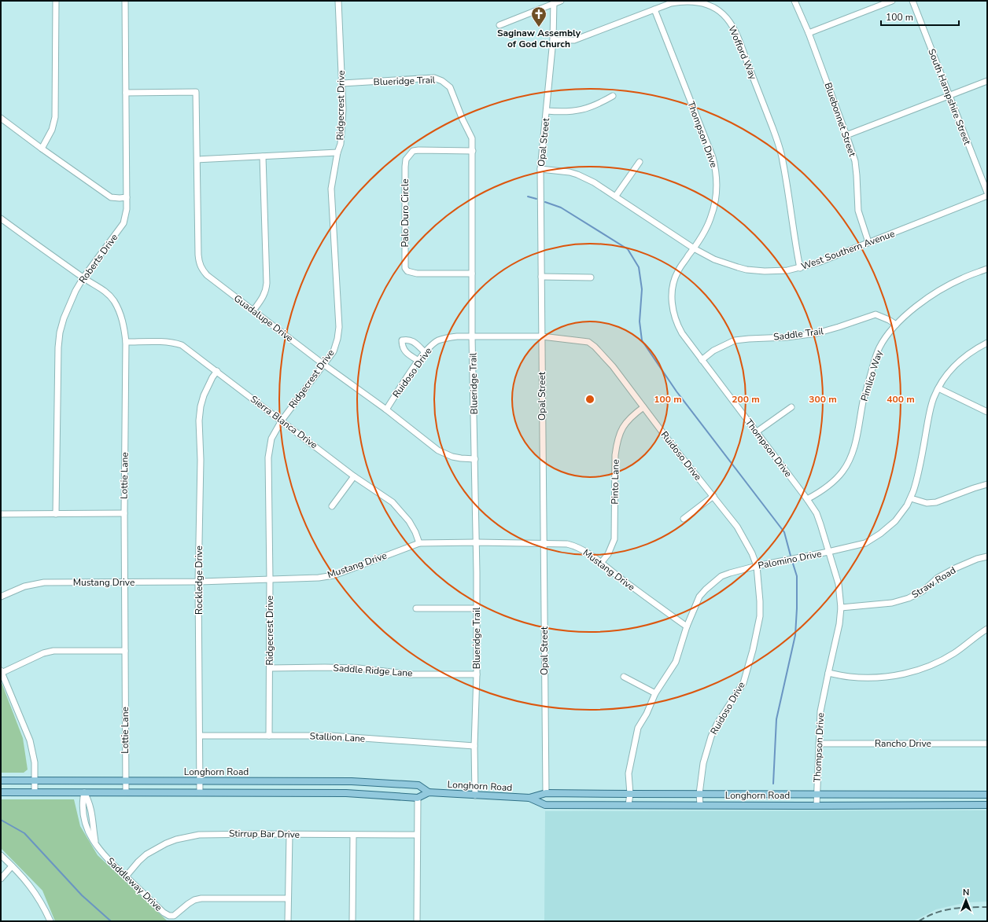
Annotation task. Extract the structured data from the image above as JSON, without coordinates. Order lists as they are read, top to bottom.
{
  "streets": {
    "main road": ["Longhorn Road"],
    "street": [
      "Wofford Way",
      "Blueridge Trail",
      "South Hampshire Street",
      "Ridgecrest Drive",
      "Bluebonnet Street",
      "Thompson Drive",
      "Opal Street",
      "Palo Duro Circle",
      "West Southern Avenue",
      "Roberts Drive",
      "Guadalupe Drive",
      "Saddle Trail",
      "Ruidoso Drive",
      "Pimlico Way",
      "Sierra Blanca Drive",
      "Lottie Lane",
      "Pinto Lane",
      "Palomino Drive",
      "Mustang Drive",
      "Rockledge Drive",
      "Straw Road",
      "Saddle Ridge Lane",
      "Stallion Lane",
      "Rancho Drive",
      "Stirrup Bar Drive",
      "Saddleway Drive"
    ]
  },
  "crossings": [
    ["Wofford Way", "Thompson Drive"],
    ["Wofford Way", "Opal Street"],
    ["Wofford Way", "West Southern Avenue"],
    ["Blueridge Trail", "Ridgecrest Drive"],
    ["Blueridge Trail", "Palo Duro Circle"],
    ["Blueridge Trail", "Guadalupe Drive"],
    ["Blueridge Trail", "Ruidoso Drive"],
    ["Blueridge Trail", "Mustang Drive"],
    ["Blueridge Trail", "Saddle Ridge Lane"],
    ["Blueridge Trail", "Stallion Lane"],
    ["Blueridge Trail", "Longhorn Road"],
    ["Ridgecrest Drive", "Guadalupe Drive"],
    ["Ridgecrest Drive", "Sierra Blanca Drive"],
    ["Ridgecrest Drive", "Mustang Drive"],
    ["Ridgecrest Drive", "Saddle Ridge Lane"],
    ["Ridgecrest Drive", "Stallion Lane"],
    ["Bluebonnet Street", "West Southern Avenue"],
    ["Thompson Drive", "West Southern Avenue"],
    ["Thompson Drive", "Saddle Trail"],
    ["Thompson Drive", "Pimlico Way"],
    ["Thompson Drive", "Palomino Drive"],
    ["Thompson Drive", "Straw Road"],
    ["Thompson Drive", "Rancho Drive"],
    ["Thompson Drive", "Longhorn Road"],
    ["Opal Street", "West Southern Avenue"],
    ["Opal Street", "Ruidoso Drive"],
    ["Opal Street", "Mustang Drive"],
    ["Opal Street", "Longhorn Road"],
    ["Roberts Drive", "Guadalupe Drive"],
    ["Roberts Drive", "Lottie Lane"],
    ["Guadalupe Drive", "Ruidoso Drive"],
    ["Saddle Trail", "Pimlico Way"],
    ["Ruidoso Drive", "Pinto Lane"],
    ["Ruidoso Drive", "Palomino Drive"],
    ["Ruidoso Drive", "Longhorn Road"],
    ["Sierra Blanca Drive", "Lottie Lane"],
    ["Sierra Blanca Drive", "Mustang Drive"],
    ["Sierra Blanca Drive", "Rockledge Drive"],
    ["Lottie Lane", "Mustang Drive"],
    ["Lottie Lane", "Longhorn Road"],
    ["Pinto Lane", "Mustang Drive"],
    ["Palomino Drive", "Mustang Drive"],
    ["Palomino Drive", "Longhorn Road"],
    ["Mustang Drive", "Rockledge Drive"],
    ["Rockledge Drive", "Stallion Lane"],
    ["Rockledge Drive", "Longhorn Road"],
    ["Stirrup Bar Drive", "Saddleway Drive"]
  ],
  "places": {
    "church": ["Saginaw Assembly of God Church"]
  },
  "scale_bar": "100 m",
  "north": "top",
  "rings": [
    "100 m",
    "200 m",
    "300 m",
    "400 m"
  ]
}
